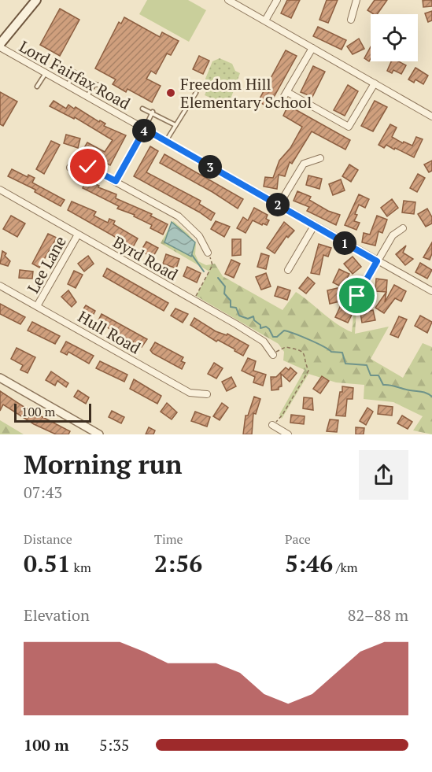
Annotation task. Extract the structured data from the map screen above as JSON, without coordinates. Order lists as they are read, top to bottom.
{
  "streets": {
    "street": [
      "Lord Fairfax Road",
      "Byrd Road",
      "Lee Lane",
      "Hull Road"
    ]
  },
  "crossings": [
    ["Byrd Road", "Lee Lane"],
    ["Lee Lane", "Hull Road"]
  ],
  "places": ["Freedom Hill Elementary School"],
  "scale_bar": "100 m",
  "page": {
    "pins": [
      "4",
      "3",
      "2",
      "1"
    ],
    "scale": "100 m",
    "heading": ["Morning run", "07:43"],
    "stats": [
      ["Distance", "0.51 km"],
      ["Time", "2:56"],
      ["Pace", "5:46 /km"]
    ],
    "chart": ["Elevation", "82–88 m"],
    "list": [
      {
        "name": "100 m",
        "note": "5:35"
      }
    ]
  }
}
